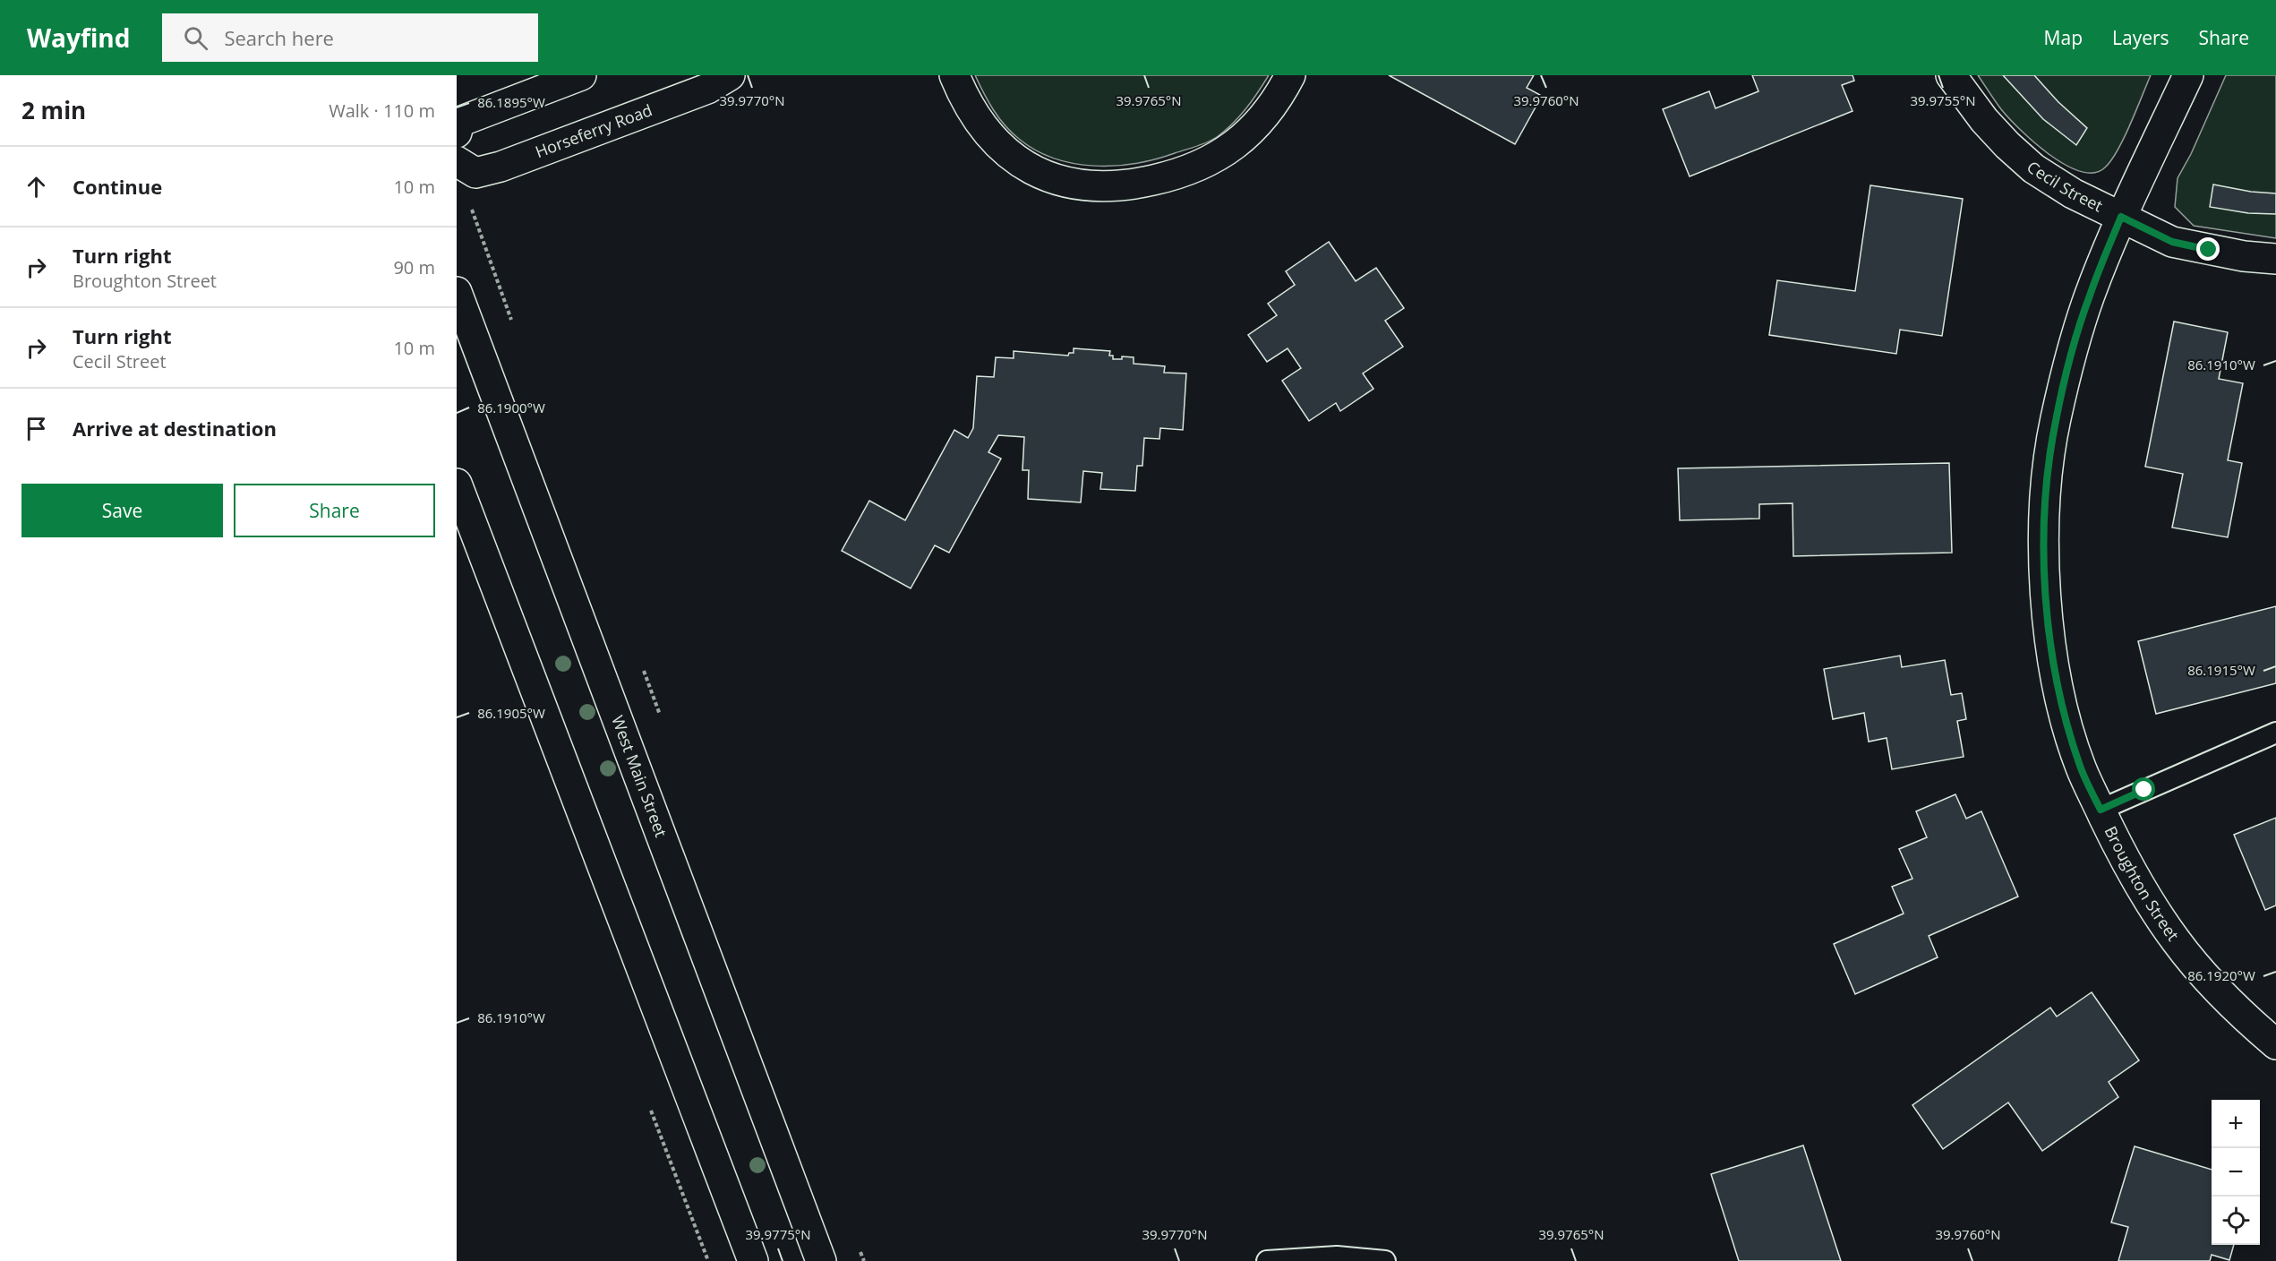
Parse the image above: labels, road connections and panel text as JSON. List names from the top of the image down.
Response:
{
  "streets": {
    "street": [
      "Horseferry Road",
      "Cecil Street",
      "West Main Street",
      "Broughton Street"
    ]
  },
  "crossings": [
    ["Cecil Street", "Broughton Street"]
  ],
  "page": {
    "header": "Wayfind",
    "search": "Search here",
    "nav": ["Map", "Layers", "Share"],
    "heading": ["2 min", "Walk · 110 m"],
    "list": [
      ["Continue", "10 m"],
      ["Turn right", "Broughton Street", "90 m"],
      ["Turn right", "Cecil Street", "10 m"],
      "Arrive at destination"
    ],
    "buttons": ["Save", "Share"],
    "map_buttons": ["+", "−"]
  },
  "coordinates": [
    "39.9770°N",
    "39.9765°N",
    "39.9760°N",
    "39.9755°N",
    "86.1895°W",
    "86.1910°W",
    "86.1900°W",
    "86.1915°W",
    "86.1905°W",
    "86.1920°W",
    "39.9775°N"
  ]
}
